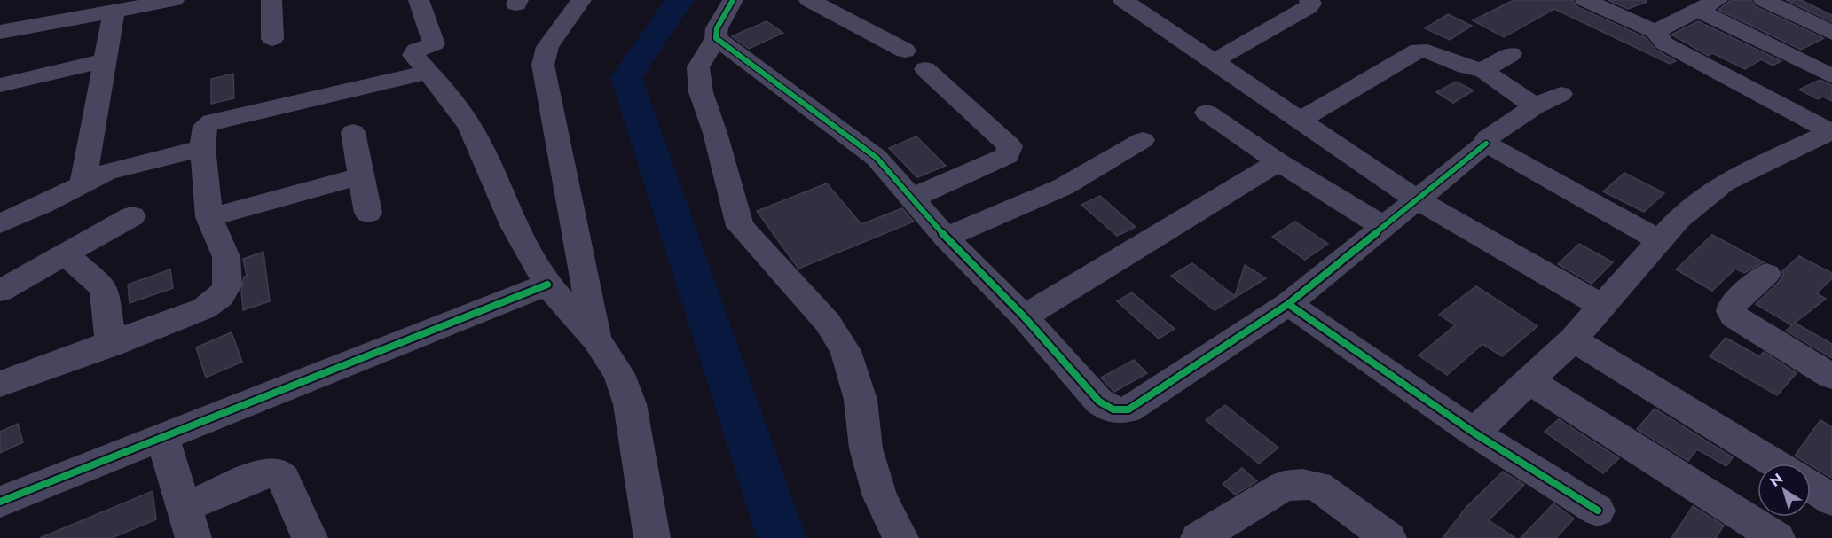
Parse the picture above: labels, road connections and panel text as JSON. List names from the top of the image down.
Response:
{
  "north": "top left"
}
